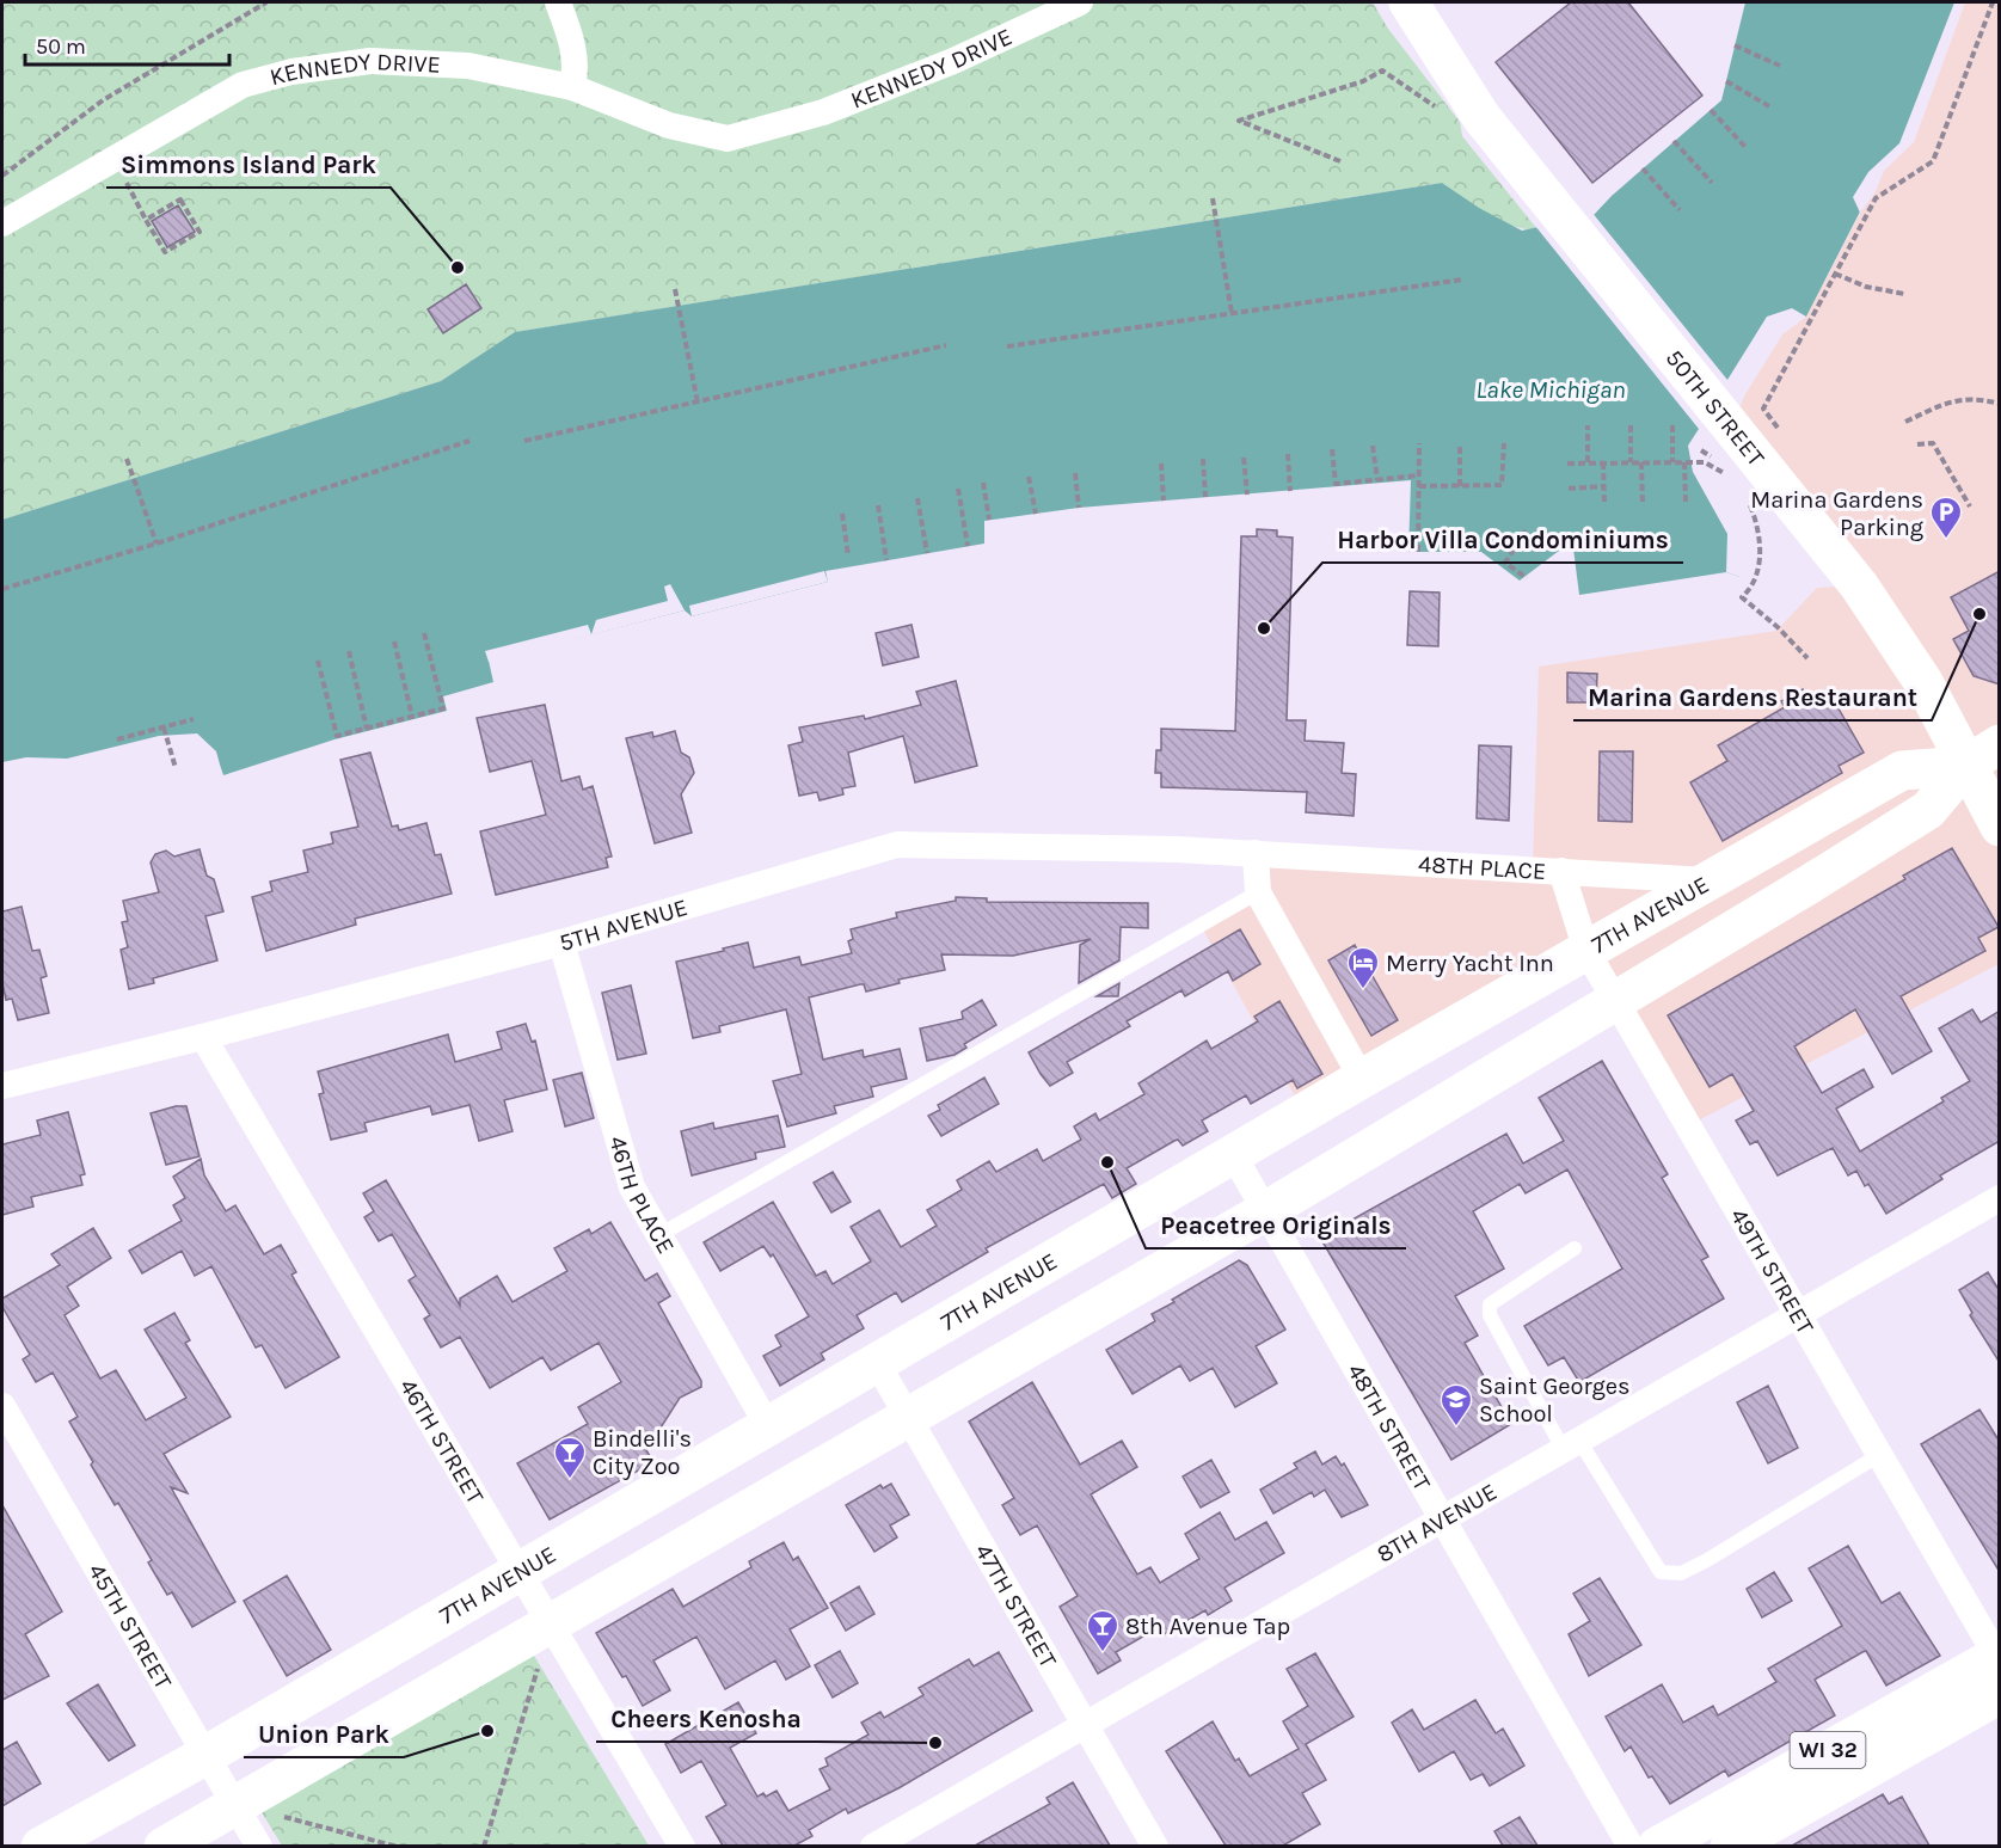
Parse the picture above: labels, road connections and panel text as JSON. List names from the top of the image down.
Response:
{
  "streets": {
    "street": [
      "KENNEDY DRIVE",
      "50TH STREET",
      "48TH PLACE",
      "7TH AVENUE",
      "5TH AVENUE",
      "46TH PLACE",
      "49TH STREET",
      "48TH STREET",
      "46TH STREET",
      "8TH AVENUE",
      "47TH STREET",
      "45TH STREET",
      "WI 32"
    ]
  },
  "crossings": [
    ["50TH STREET", "7TH AVENUE"],
    ["48TH PLACE", "7TH AVENUE"],
    ["48TH PLACE", "5TH AVENUE"],
    ["48TH PLACE", "49TH STREET"],
    ["7TH AVENUE", "46TH PLACE"],
    ["7TH AVENUE", "49TH STREET"],
    ["7TH AVENUE", "48TH STREET"],
    ["7TH AVENUE", "46TH STREET"],
    ["7TH AVENUE", "47TH STREET"],
    ["7TH AVENUE", "45TH STREET"],
    ["5TH AVENUE", "46TH PLACE"],
    ["5TH AVENUE", "46TH STREET"],
    ["49TH STREET", "8TH AVENUE"],
    ["49TH STREET", "WI 32"],
    ["48TH STREET", "8TH AVENUE"],
    ["8TH AVENUE", "47TH STREET"]
  ],
  "water": ["Lake Michigan"],
  "places": {
    "other": [
      "Simmons Island Park",
      "Marina Gardens Restaurant",
      "Harbor Villa Condominiums",
      "Peacetree Originals",
      "Union Park",
      "Cheers Kenosha"
    ],
    "parking": ["Marina Gardens Parking"],
    "hotel": ["Merry Yacht Inn"],
    "school or university": ["Saint Georges School"],
    "bar": ["Bindelli's City Zoo", "8th Avenue Tap"]
  },
  "scale_bar": "50 m"
}
